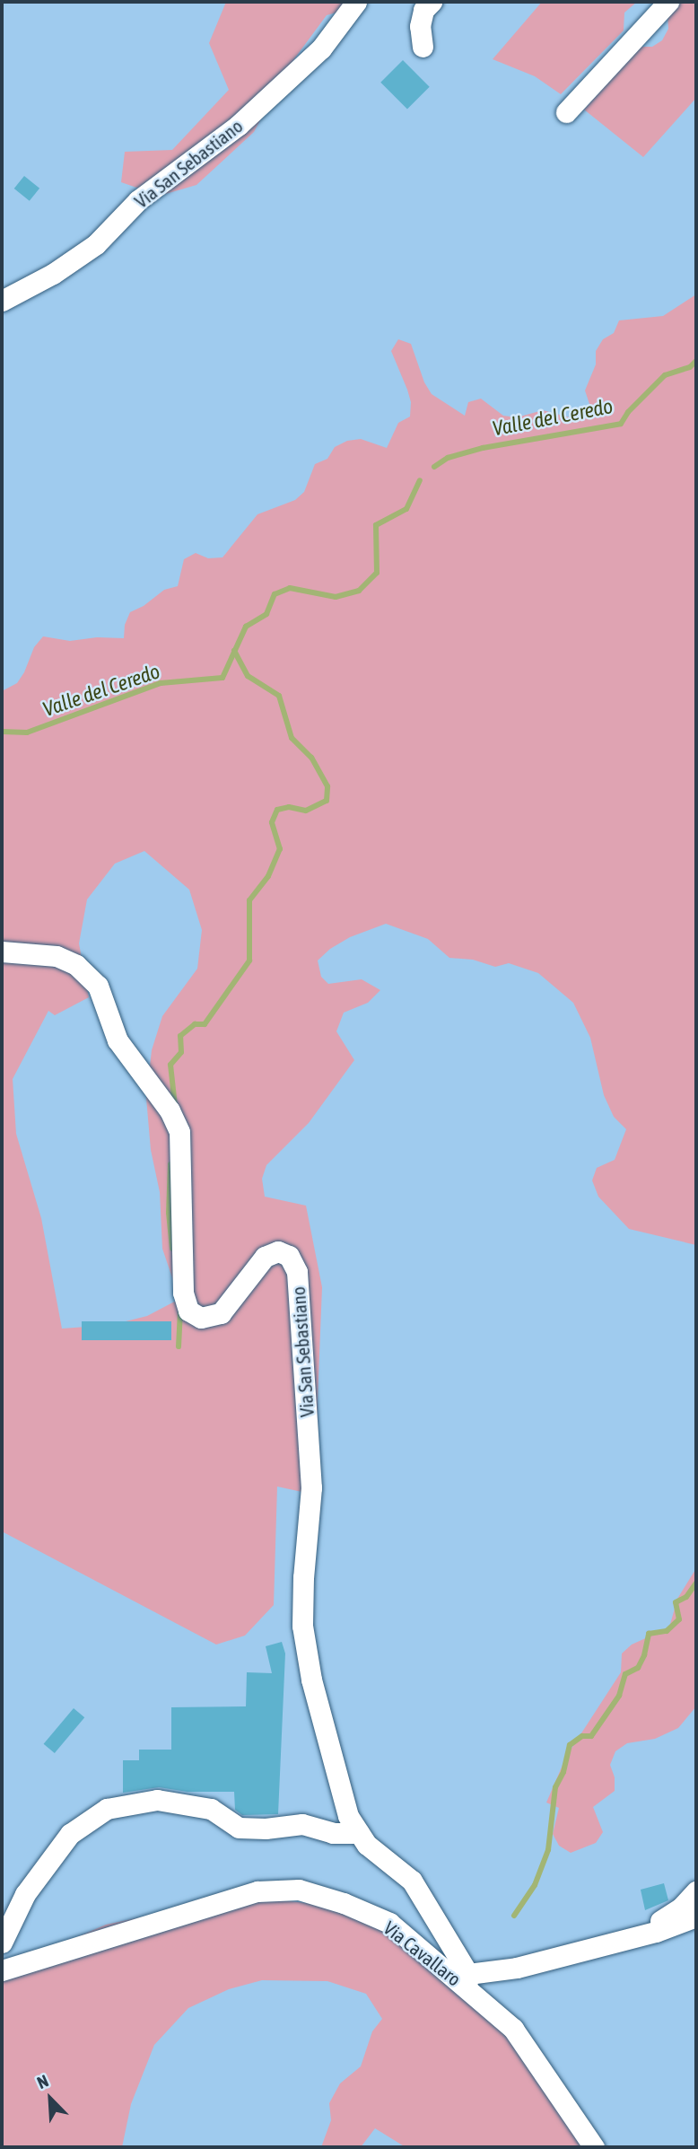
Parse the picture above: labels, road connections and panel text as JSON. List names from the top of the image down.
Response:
{
  "streets": {
    "street": ["Via San Sebastiano", "Via Cavallaro"]
  },
  "crossings": [
    ["Via San Sebastiano", "Via Cavallaro"]
  ],
  "water": ["Valle del Ceredo"],
  "north": "top left"
}
